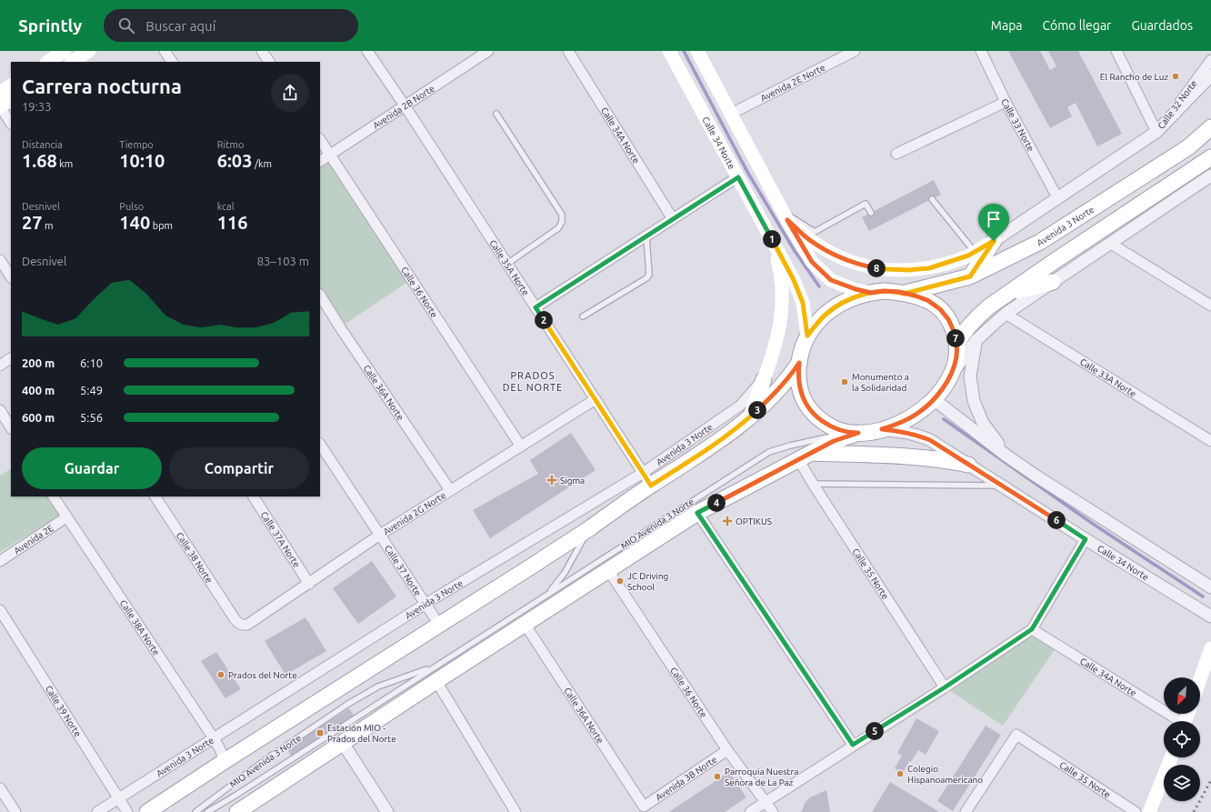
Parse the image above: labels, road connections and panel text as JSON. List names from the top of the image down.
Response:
{
  "streets": {
    "main road": ["Calle 34 Norte", "Avenida 3 Norte"],
    "street": [
      "Avenida 2E Norte",
      "Calle 32 Norte",
      "Avenida 2B Norte",
      "Calle 33 Norte",
      "Calle 34A Norte",
      "Calle 35A Norte",
      "Calle 36 Norte",
      "Calle 33A Norte",
      "Calle 36A Norte",
      "Avenida 2G Norte",
      "Avenida 2E",
      "Calle 37A Norte",
      "Calle 38 Norte",
      "Calle 37 Norte",
      "Calle 35 Norte",
      "Calle 38A Norte",
      "Calle 39 Norte",
      "Avenida 3B Norte"
    ],
    "lane": ["MIO Avenida 3 Norte"]
  },
  "crossings": [
    ["Avenida 2B Norte", "Calle 35A Norte"],
    ["Avenida 2B Norte", "Calle 36 Norte"],
    ["Avenida 3 Norte", "Calle 35A Norte"],
    ["Avenida 3 Norte", "MIO Avenida 3 Norte"],
    ["Avenida 3 Norte", "Calle 37 Norte"],
    ["Avenida 3 Norte", "Calle 38A Norte"],
    ["Avenida 3 Norte", "Calle 39 Norte"],
    ["Calle 35A Norte", "Avenida 2G Norte"],
    ["Calle 36 Norte", "Avenida 2G Norte"],
    ["Calle 36 Norte", "Avenida 3B Norte"],
    ["Calle 36A Norte", "Avenida 2G Norte"],
    ["Calle 36A Norte", "Avenida 3B Norte"],
    ["Avenida 2G Norte", "Calle 37A Norte"],
    ["Avenida 2G Norte", "Calle 38 Norte"],
    ["Avenida 2G Norte", "Calle 37 Norte"],
    ["Avenida 2E", "Calle 38A Norte"]
  ],
  "districts": ["PRADOS DEL NORTE"],
  "places": {
    "other": [
      "El Rancho de Luz",
      "Monumento a la Solidaridad",
      "JC Driving School",
      "Prados del Norte",
      "Colegio Hispanoamericano",
      "Parroquia Nuestra Señora de La Paz"
    ],
    "health": ["Sigma", "OPTIKUS"],
    "transit": ["Estación MIO - Prados del Norte"]
  },
  "north": "bottom left",
  "page": {
    "header": "Sprintly",
    "search": "Buscar aquí",
    "nav": ["Mapa", "Cómo llegar", "Guardados"],
    "heading": ["Carrera nocturna", "19:33"],
    "stats": [
      ["Distancia", "1.68 km"],
      ["Tiempo", "10:10"],
      ["Ritmo", "6:03 /km"],
      ["Desnivel", "27 m"],
      ["Pulso", "140 bpm"],
      ["kcal", "116"]
    ],
    "pins": [
      "1",
      "8",
      "2",
      "7",
      "3",
      "4",
      "6",
      "5"
    ],
    "chart": ["Desnivel", "83–103 m"],
    "list": [
      {
        "name": "200 m",
        "note": "6:10"
      },
      {
        "name": "400 m",
        "note": "5:49"
      },
      {
        "name": "600 m",
        "note": "5:56"
      }
    ],
    "buttons": ["Guardar", "Compartir"]
  }
}
